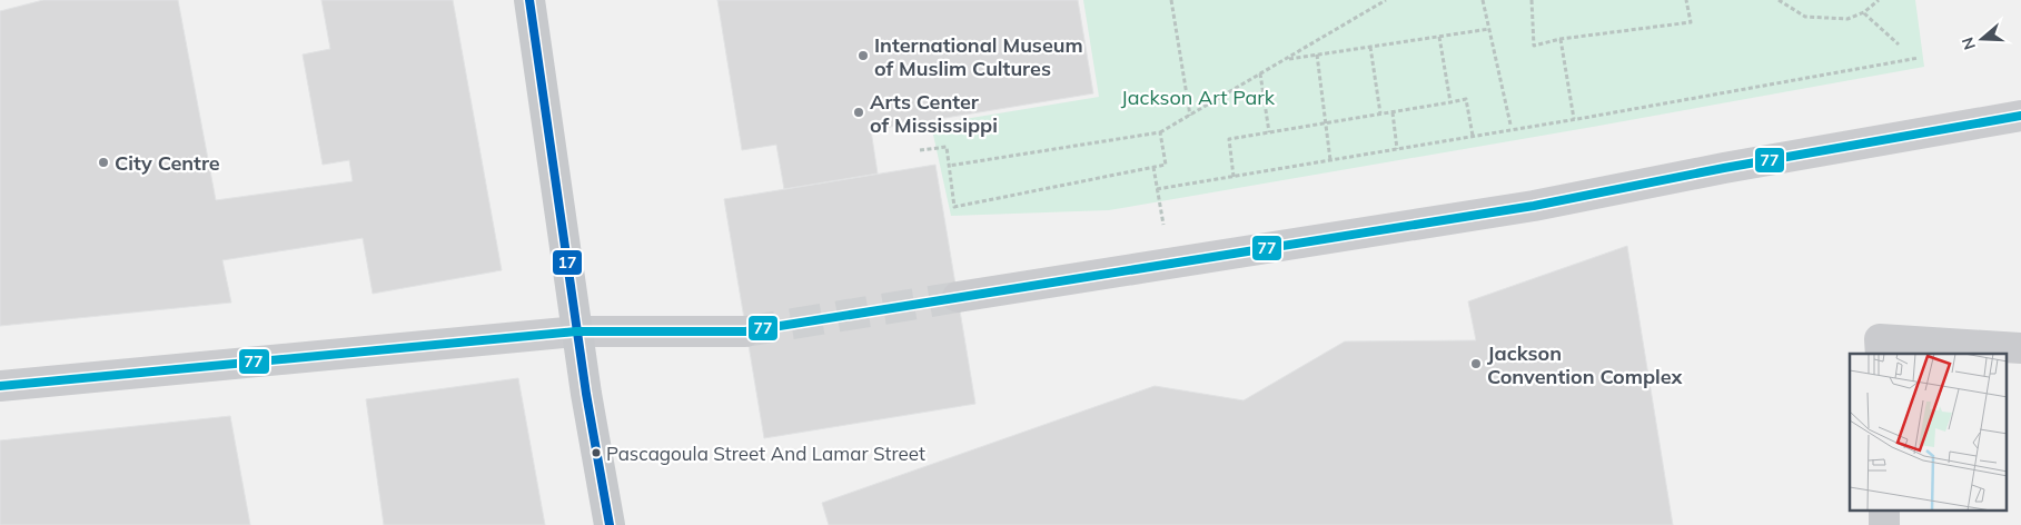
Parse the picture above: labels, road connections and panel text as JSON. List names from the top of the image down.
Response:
{
  "parks": ["Jackson Art Park"],
  "places": [
    "International Museum of Muslim Cultures",
    "Arts Center of Mississippi",
    "City Centre",
    "Jackson Convention Complex",
    "Pascagoula Street And Lamar Street"
  ],
  "lines": ["transit line 17", "transit line 77"],
  "north": "left"
}
